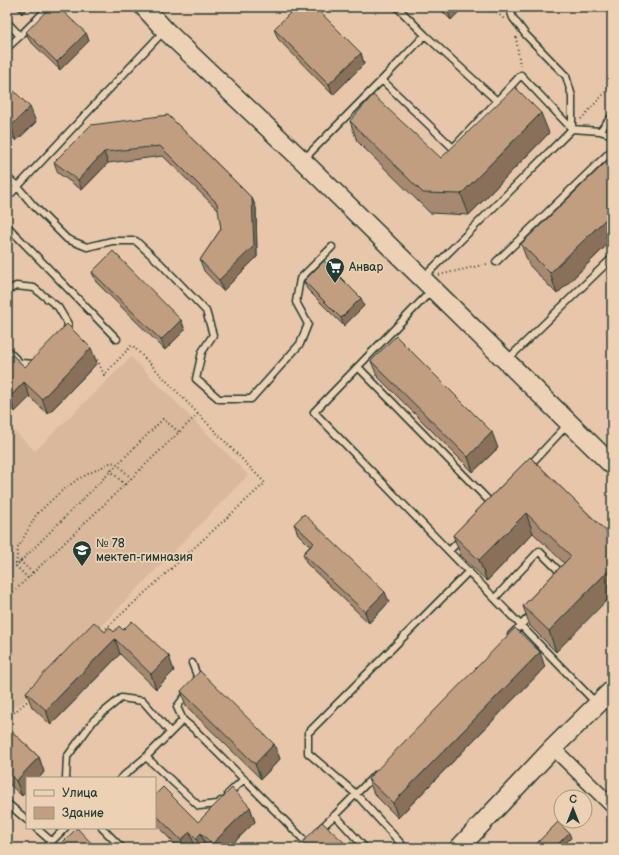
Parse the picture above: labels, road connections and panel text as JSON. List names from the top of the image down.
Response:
{
  "places": {
    "supermarket": ["Анвар"],
    "school or university": ["№ 78 мектеп-гимназия"]
  },
  "legend": ["Улица", "Здание"],
  "north": "top"
}
